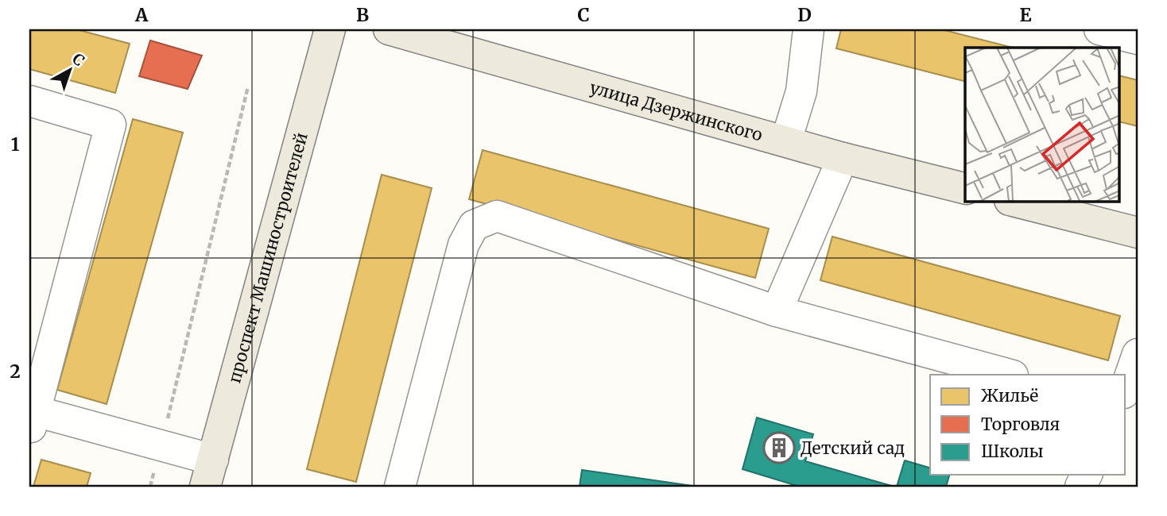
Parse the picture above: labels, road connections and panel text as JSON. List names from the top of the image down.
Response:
{
  "streets": {
    "main road": ["улица Дзержинского", "проспект Машиностроителей"]
  },
  "places": {
    "building": ["Детский сад"]
  },
  "legend": ["Жильё", "Торговля", "Школы"],
  "north": "top right",
  "grid": {
    "columns": [
      "A",
      "B",
      "C",
      "D",
      "E"
    ],
    "rows": ["1", "2"]
  }
}
